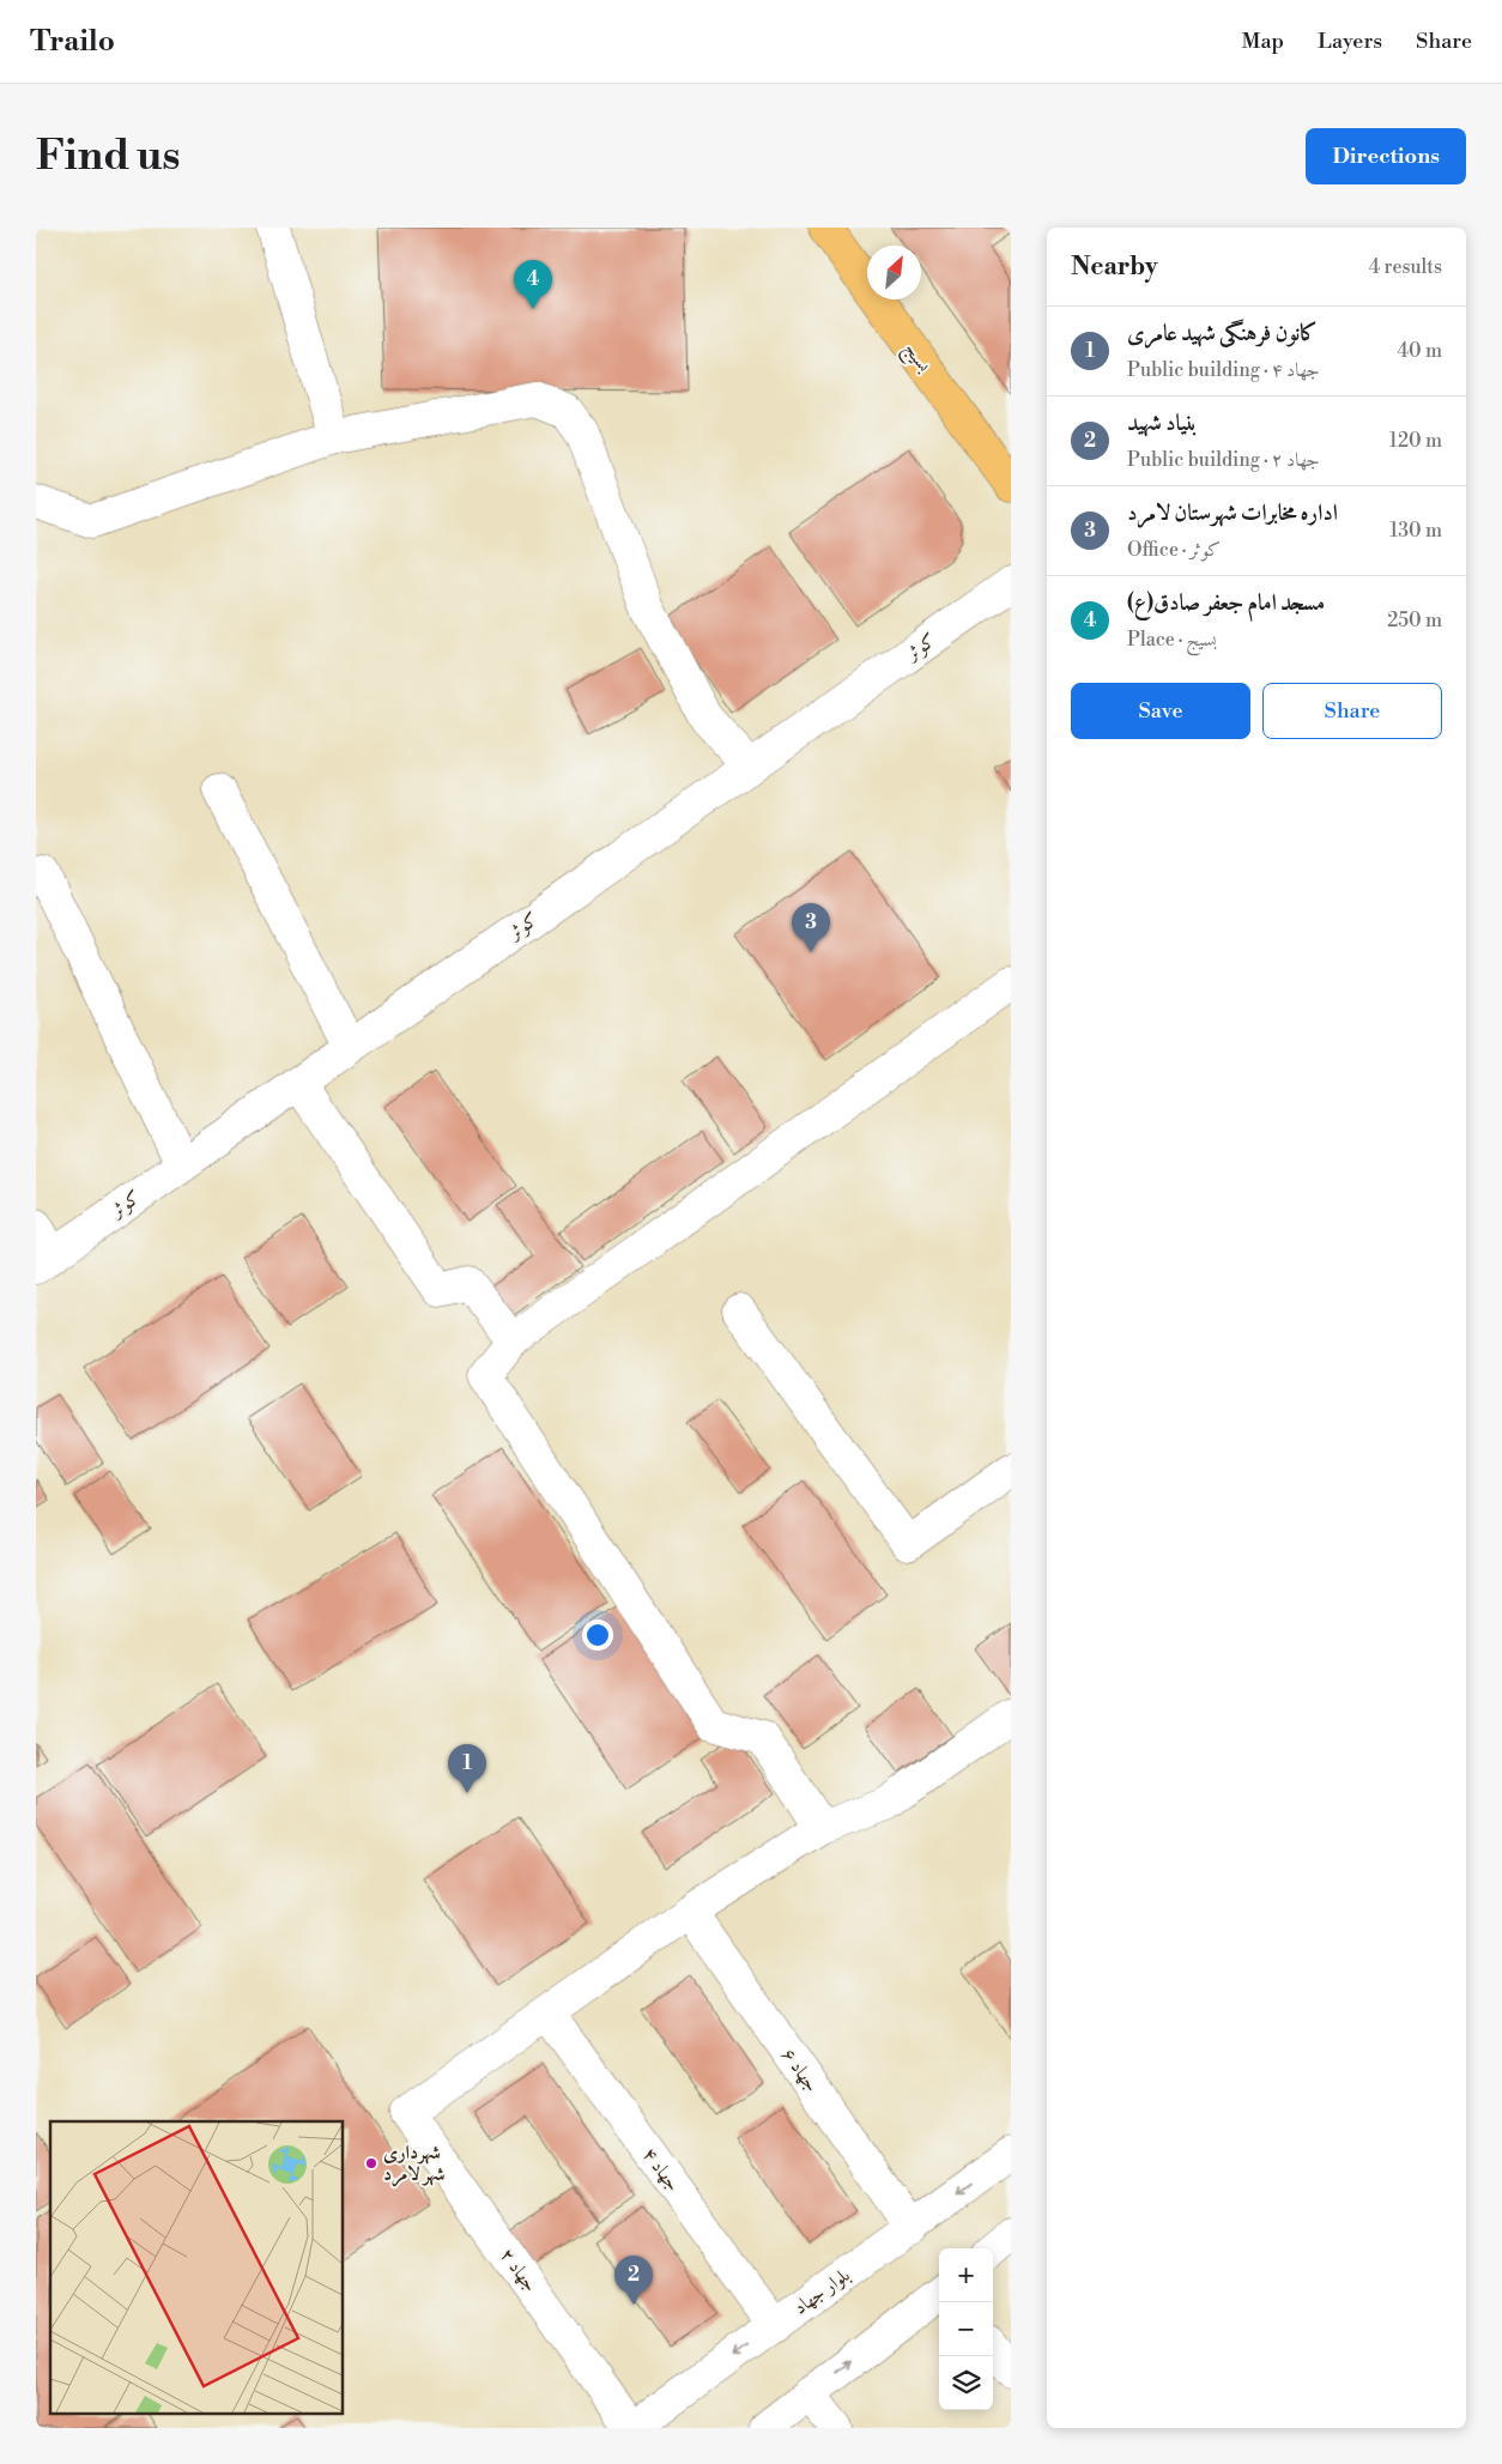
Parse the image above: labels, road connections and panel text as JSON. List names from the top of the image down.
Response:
{
  "streets": {
    "main road": ["بسیج"],
    "street": [
      "کوثر",
      "جهاد ۶",
      "جهاد ۴",
      "جهاد ۲",
      "بلوار جهاد"
    ]
  },
  "crossings": [
    ["جهاد ۶", "بلوار جهاد"],
    ["جهاد ۴", "جهاد ۲"],
    ["جهاد ۴", "بلوار جهاد"],
    ["جهاد ۲", "بلوار جهاد"]
  ],
  "places": ["شهرداری شهر لامرد"],
  "north": "top right",
  "page": {
    "header": "Trailo",
    "nav": ["Map", "Layers", "Share"],
    "buttons": [
      "Directions",
      ["Save", "Share"]
    ],
    "title": "Find us",
    "heading": ["Nearby", "4 results"],
    "pins": [
      "4",
      "3",
      "1",
      "2"
    ],
    "list": [
      {
        "mark": "1",
        "name": "کانون فرهنگی شهید عامری",
        "note": "Public building · جهاد ۴",
        "value": "40 m"
      },
      {
        "mark": "2",
        "name": "بنیاد شهید",
        "note": "Public building · جهاد ۲",
        "value": "120 m"
      },
      {
        "mark": "3",
        "name": "اداره مخابرات شهرستان لامرد",
        "note": "Office · کوثر",
        "value": "130 m"
      },
      {
        "mark": "4",
        "name": "مسجد امام جعفر صادق(ع)",
        "note": "Place · بسیج",
        "value": "250 m"
      }
    ],
    "map_buttons": ["+", "−"]
  }
}
